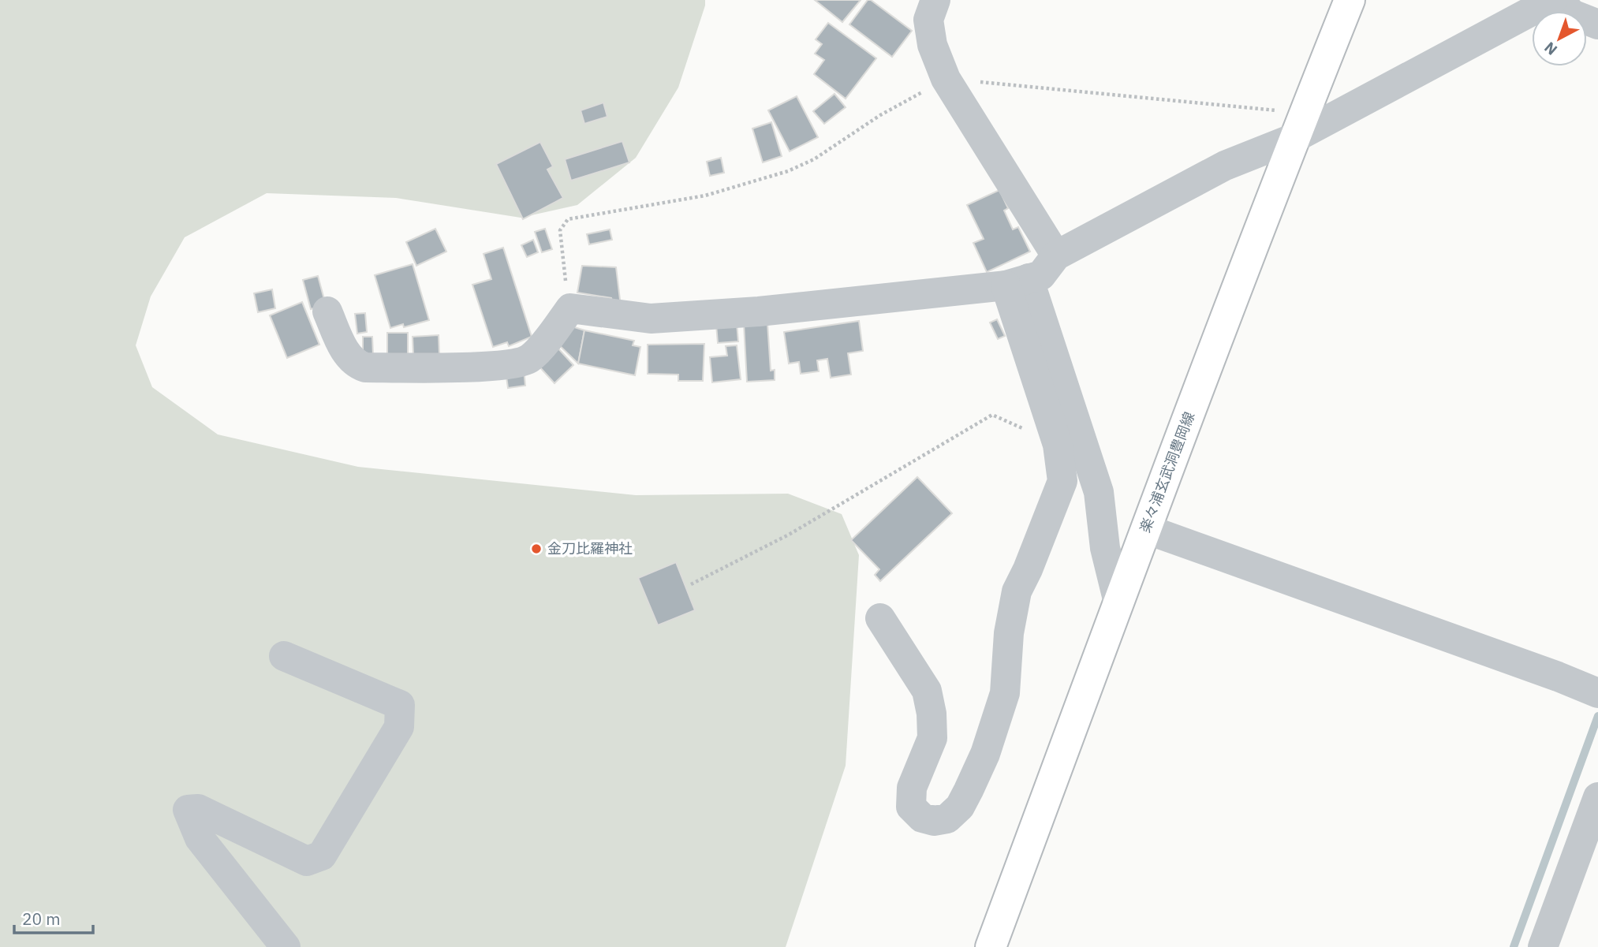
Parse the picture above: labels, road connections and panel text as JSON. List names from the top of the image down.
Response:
{
  "streets": {
    "main road": ["楽々浦玄武洞豊岡線"]
  },
  "places": ["金刀比羅神社"],
  "scale_bar": "20 m",
  "north": "bottom left"
}
